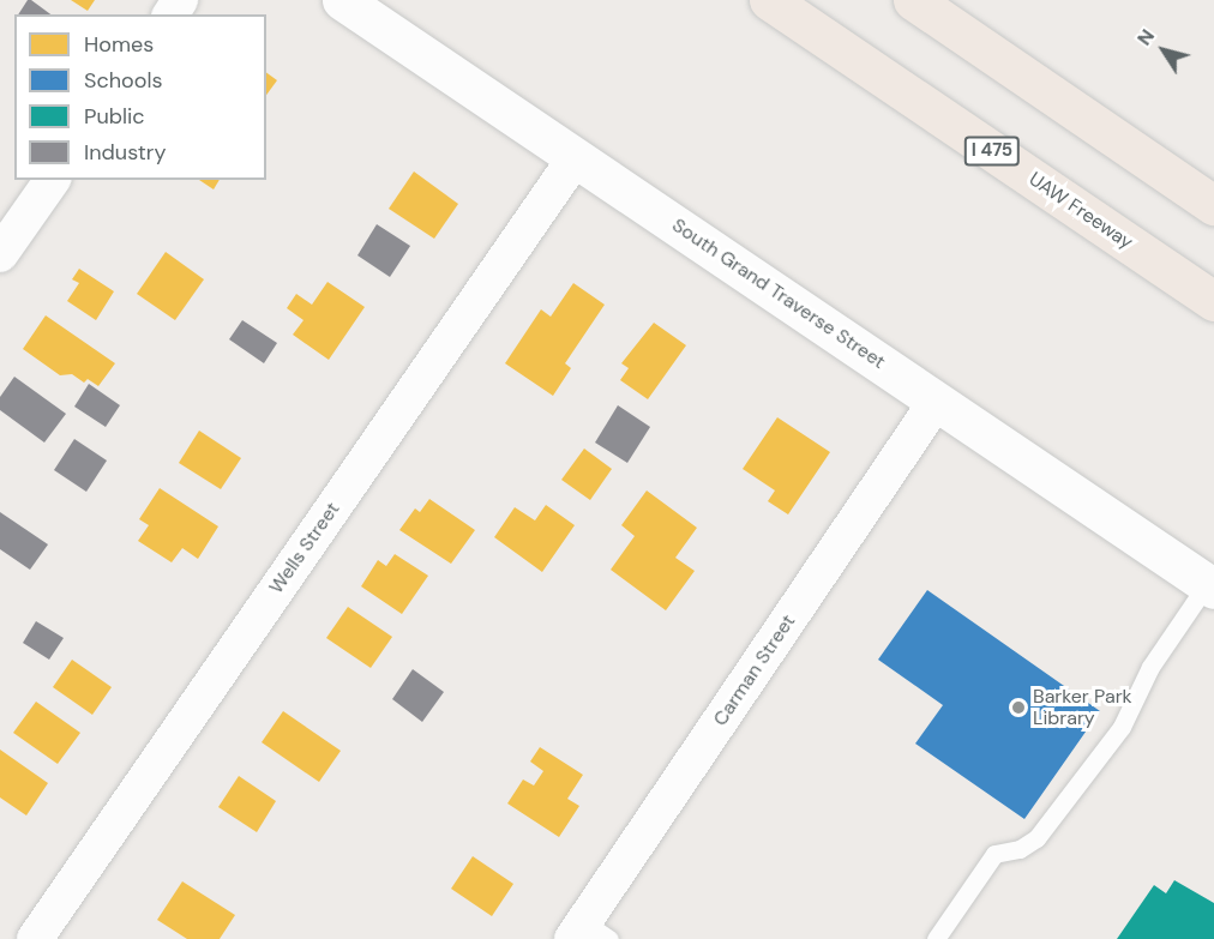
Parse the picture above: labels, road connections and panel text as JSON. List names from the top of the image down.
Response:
{
  "streets": {
    "highway": ["I 475", "UAW Freeway"],
    "main road": ["South Grand Traverse Street"],
    "street": ["Wells Street", "Carman Street"]
  },
  "crossings": [
    ["South Grand Traverse Street", "Wells Street"],
    ["South Grand Traverse Street", "Carman Street"]
  ],
  "places": ["Barker Park Library"],
  "legend": [
    "Homes",
    "Schools",
    "Public",
    "Industry"
  ],
  "north": "top left"
}
